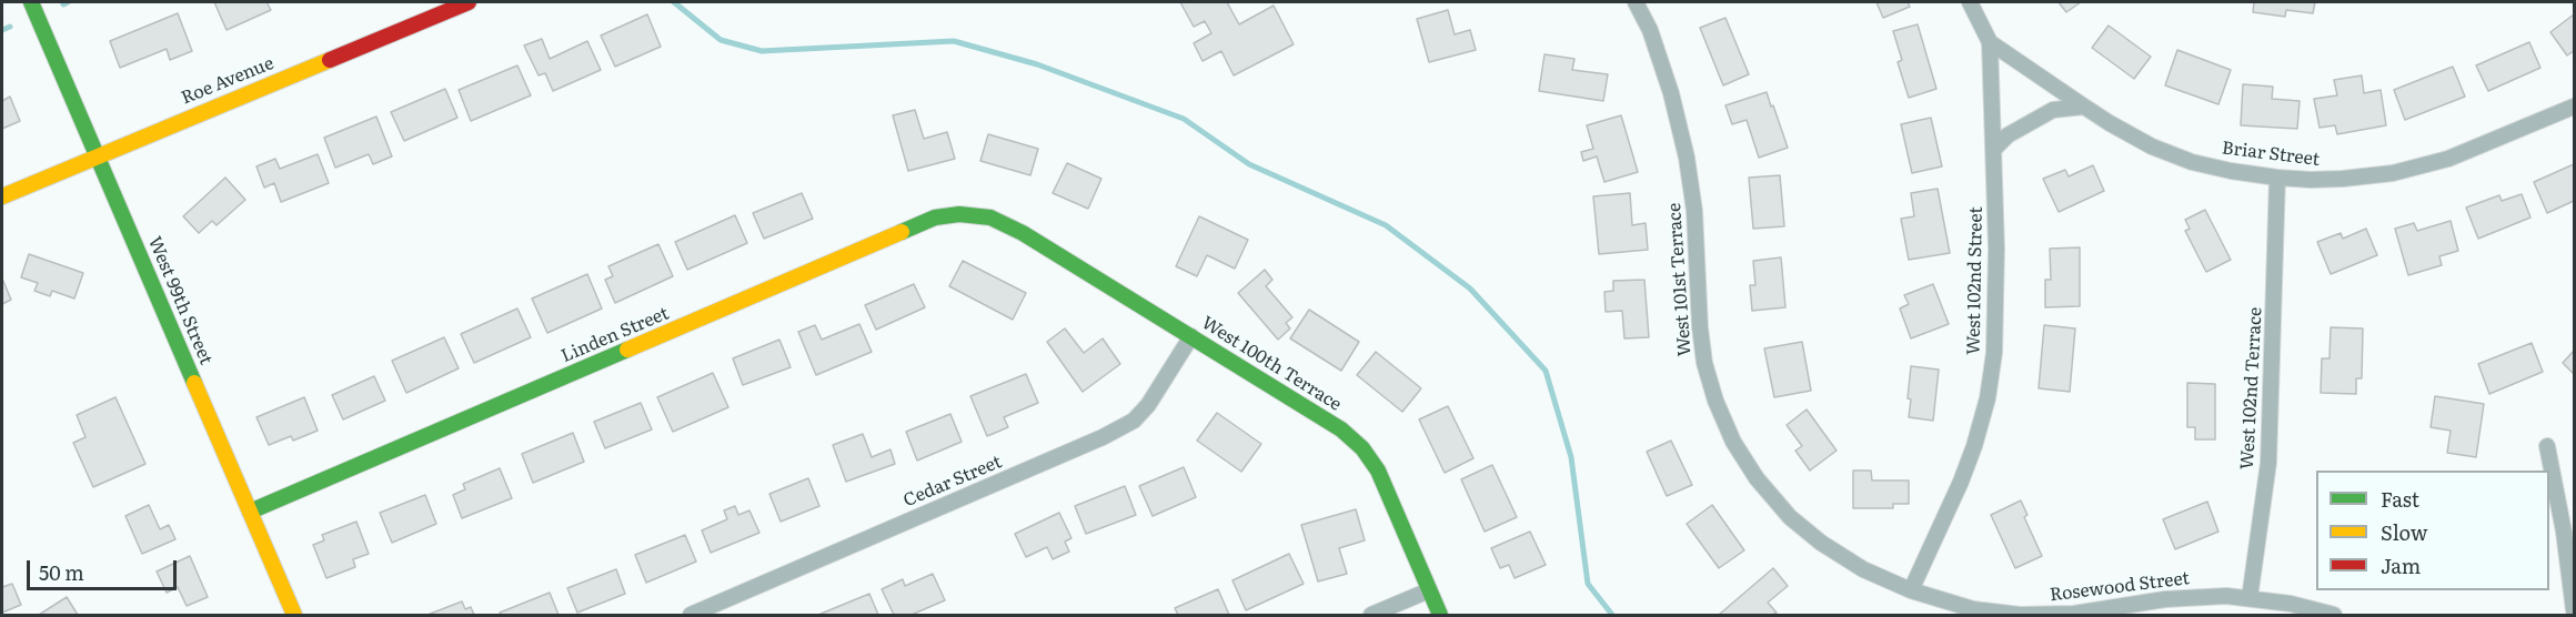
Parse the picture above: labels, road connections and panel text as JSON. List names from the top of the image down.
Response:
{
  "streets": {
    "street": [
      "Roe Avenue",
      "Briar Street",
      "West 101st Terrace",
      "West 102nd Street",
      "West 99th Street",
      "Linden Street",
      "West 100th Terrace",
      "West 102nd Terrace",
      "Cedar Street",
      "Rosewood Street"
    ]
  },
  "crossings": [
    ["Roe Avenue", "West 99th Street"],
    ["Briar Street", "West 102nd Street"],
    ["Briar Street", "West 102nd Terrace"],
    ["West 101st Terrace", "West 102nd Street"],
    ["West 101st Terrace", "Rosewood Street"],
    ["West 102nd Street", "Rosewood Street"],
    ["West 99th Street", "Linden Street"],
    ["Linden Street", "West 100th Terrace"],
    ["West 100th Terrace", "Cedar Street"],
    ["West 102nd Terrace", "Rosewood Street"]
  ],
  "legend": ["Fast", "Slow", "Jam"],
  "scale_bar": "50 m"
}
